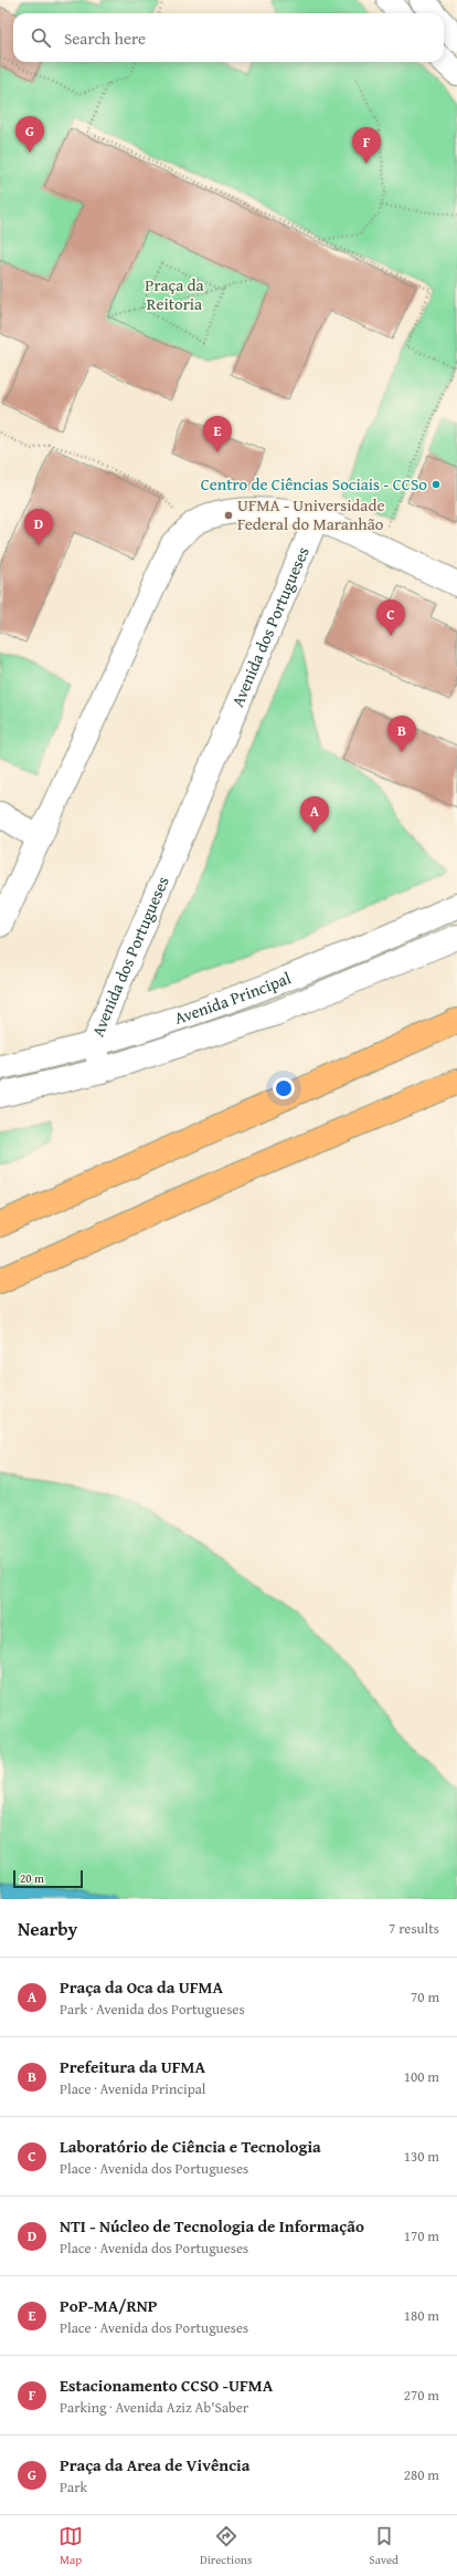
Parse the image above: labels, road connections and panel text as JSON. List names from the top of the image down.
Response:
{
  "streets": {
    "street": ["Avenida dos Portugueses", "Avenida Principal"]
  },
  "crossings": [
    ["Avenida dos Portugueses", "Avenida Principal"]
  ],
  "parks": ["Praça da Reitoria"],
  "places": ["Centro de Ciências Sociais - CCSo", "UFMA - Universidade Federal do Maranhão"],
  "scale_bar": "20 m",
  "page": {
    "search": "Search here",
    "pins": [
      "G",
      "F",
      "E",
      "D",
      "C",
      "B",
      "A"
    ],
    "scale": "20 m",
    "heading": ["Nearby", "7 results"],
    "list": [
      {
        "mark": "A",
        "name": "Praça da Oca da UFMA",
        "note": "Park · Avenida dos Portugueses",
        "value": "70 m"
      },
      {
        "mark": "B",
        "name": "Prefeitura da UFMA",
        "note": "Place · Avenida Principal",
        "value": "100 m"
      },
      {
        "mark": "C",
        "name": "Laboratório de Ciência e Tecnologia",
        "note": "Place · Avenida dos Portugueses",
        "value": "130 m"
      },
      {
        "mark": "D",
        "name": "NTI - Núcleo de Tecnologia de Informação",
        "note": "Place · Avenida dos Portugueses",
        "value": "170 m"
      },
      {
        "mark": "E",
        "name": "PoP-MA/RNP",
        "note": "Place · Avenida dos Portugueses",
        "value": "180 m"
      },
      {
        "mark": "F",
        "name": "Estacionamento CCSO -UFMA",
        "note": "Parking · Avenida Aziz Ab'Saber",
        "value": "270 m"
      },
      {
        "mark": "G",
        "name": "Praça da Area de Vivência",
        "note": "Park",
        "value": "280 m"
      }
    ],
    "nav": ["Map", "Directions", "Saved"]
  }
}
